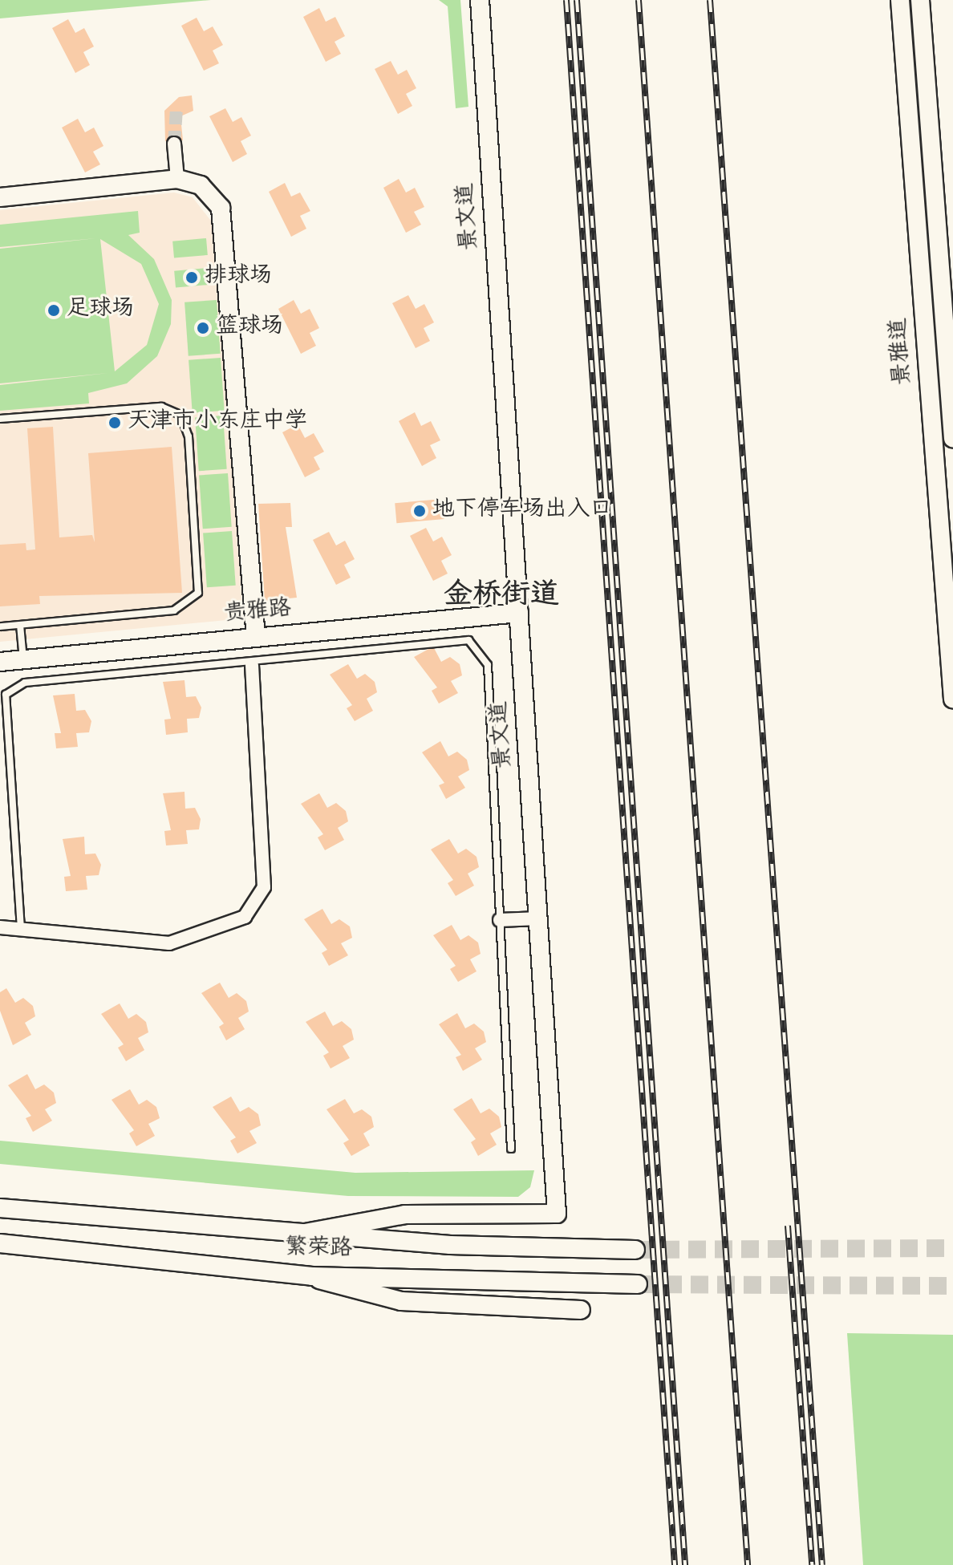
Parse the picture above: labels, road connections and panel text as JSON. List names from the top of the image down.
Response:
{
  "streets": {
    "street": [
      "景文道",
      "景雅道",
      "贵雅路",
      "繁荣路"
    ]
  },
  "crossings": [
    ["景文道", "贵雅路"],
    ["景文道", "繁荣路"]
  ],
  "districts": ["金桥街道"],
  "places": [
    "排球场",
    "足球场",
    "篮球场",
    "天津市小东庄中学",
    "地下停车场出入口"
  ]
}
